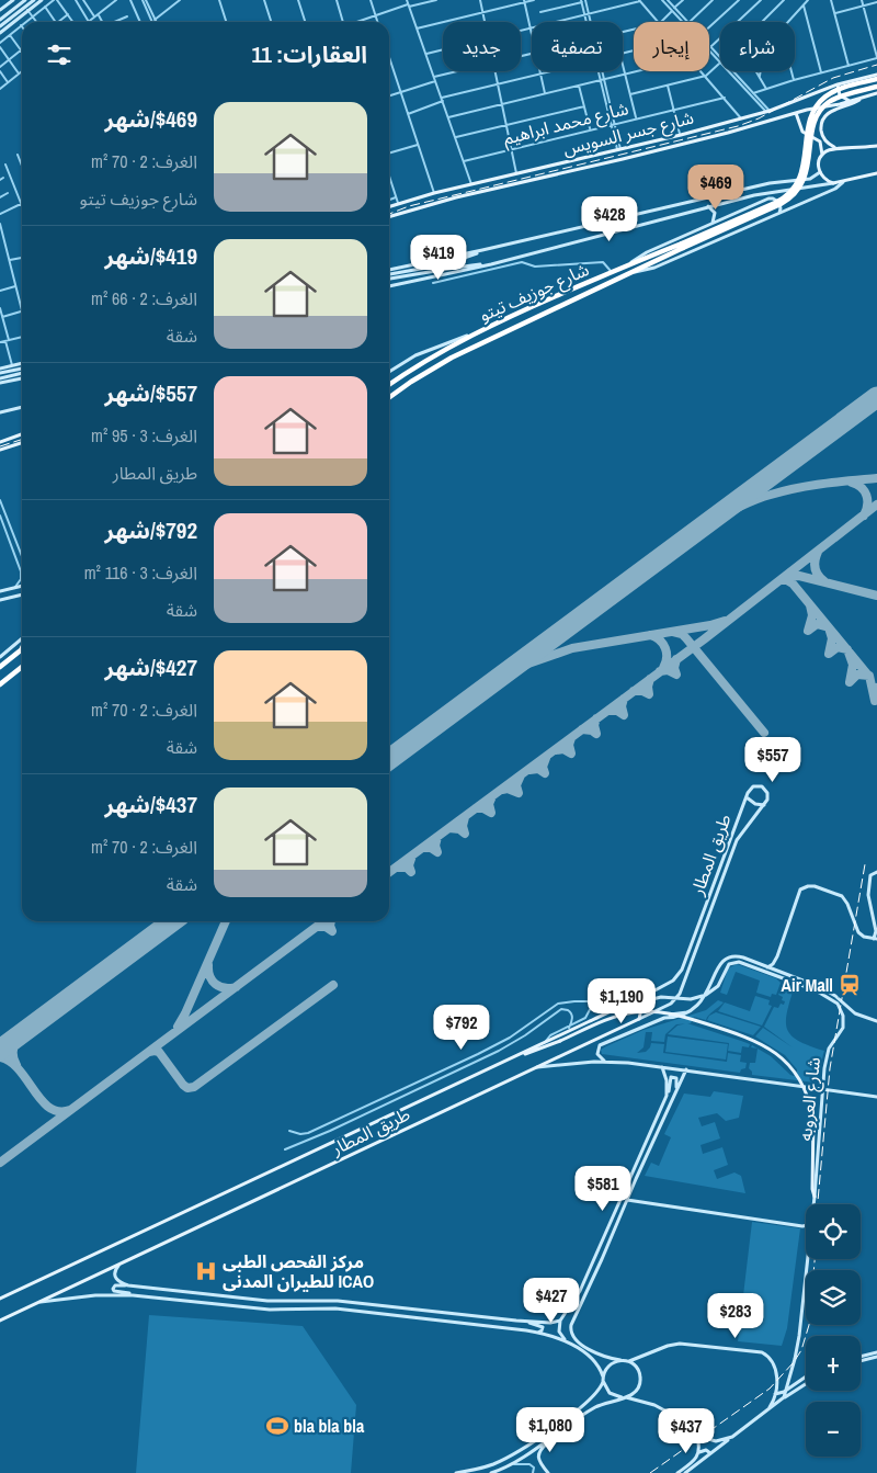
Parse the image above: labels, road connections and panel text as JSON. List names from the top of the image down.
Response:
{
  "streets": {
    "highway": ["شارع جوزيف تيتو"],
    "main road": ["شارع جسر السويس", "طريق المطار", "شارع العروبه"],
    "street": ["شارع محمد ابراهيم"]
  },
  "places": {
    "station": ["Air Mall"],
    "hospital": ["مركز الفحص الطبى للطيران المدنى ICAO"],
    "sports": ["bla bla bla"]
  },
  "page": {
    "chip": [
      "شراء",
      "إيجار",
      "تصفية",
      "جديد"
    ],
    "heading": "العقارات: 11",
    "list": [
      {
        "name": "$469/شهر",
        "note": "الغرف: 2 · 70 m² · شارع جوزيف تيتو"
      },
      {
        "name": "$419/شهر",
        "note": "الغرف: 2 · 66 m² · شقة"
      },
      {
        "name": "$557/شهر",
        "note": "الغرف: 3 · 95 m² · طريق المطار"
      },
      {
        "name": "$792/شهر",
        "note": "الغرف: 3 · 116 m² · شقة"
      },
      {
        "name": "$427/شهر",
        "note": "الغرف: 2 · 70 m² · شقة"
      },
      {
        "name": "$437/شهر",
        "note": "الغرف: 2 · 70 m² · شقة"
      }
    ],
    "price": [
      "$469",
      "$428",
      "$419",
      "$557",
      "$1,190",
      "$792",
      "$581",
      "$427",
      "$283",
      "$1,080",
      "$437"
    ],
    "map_buttons": ["+", "−"]
  }
}
